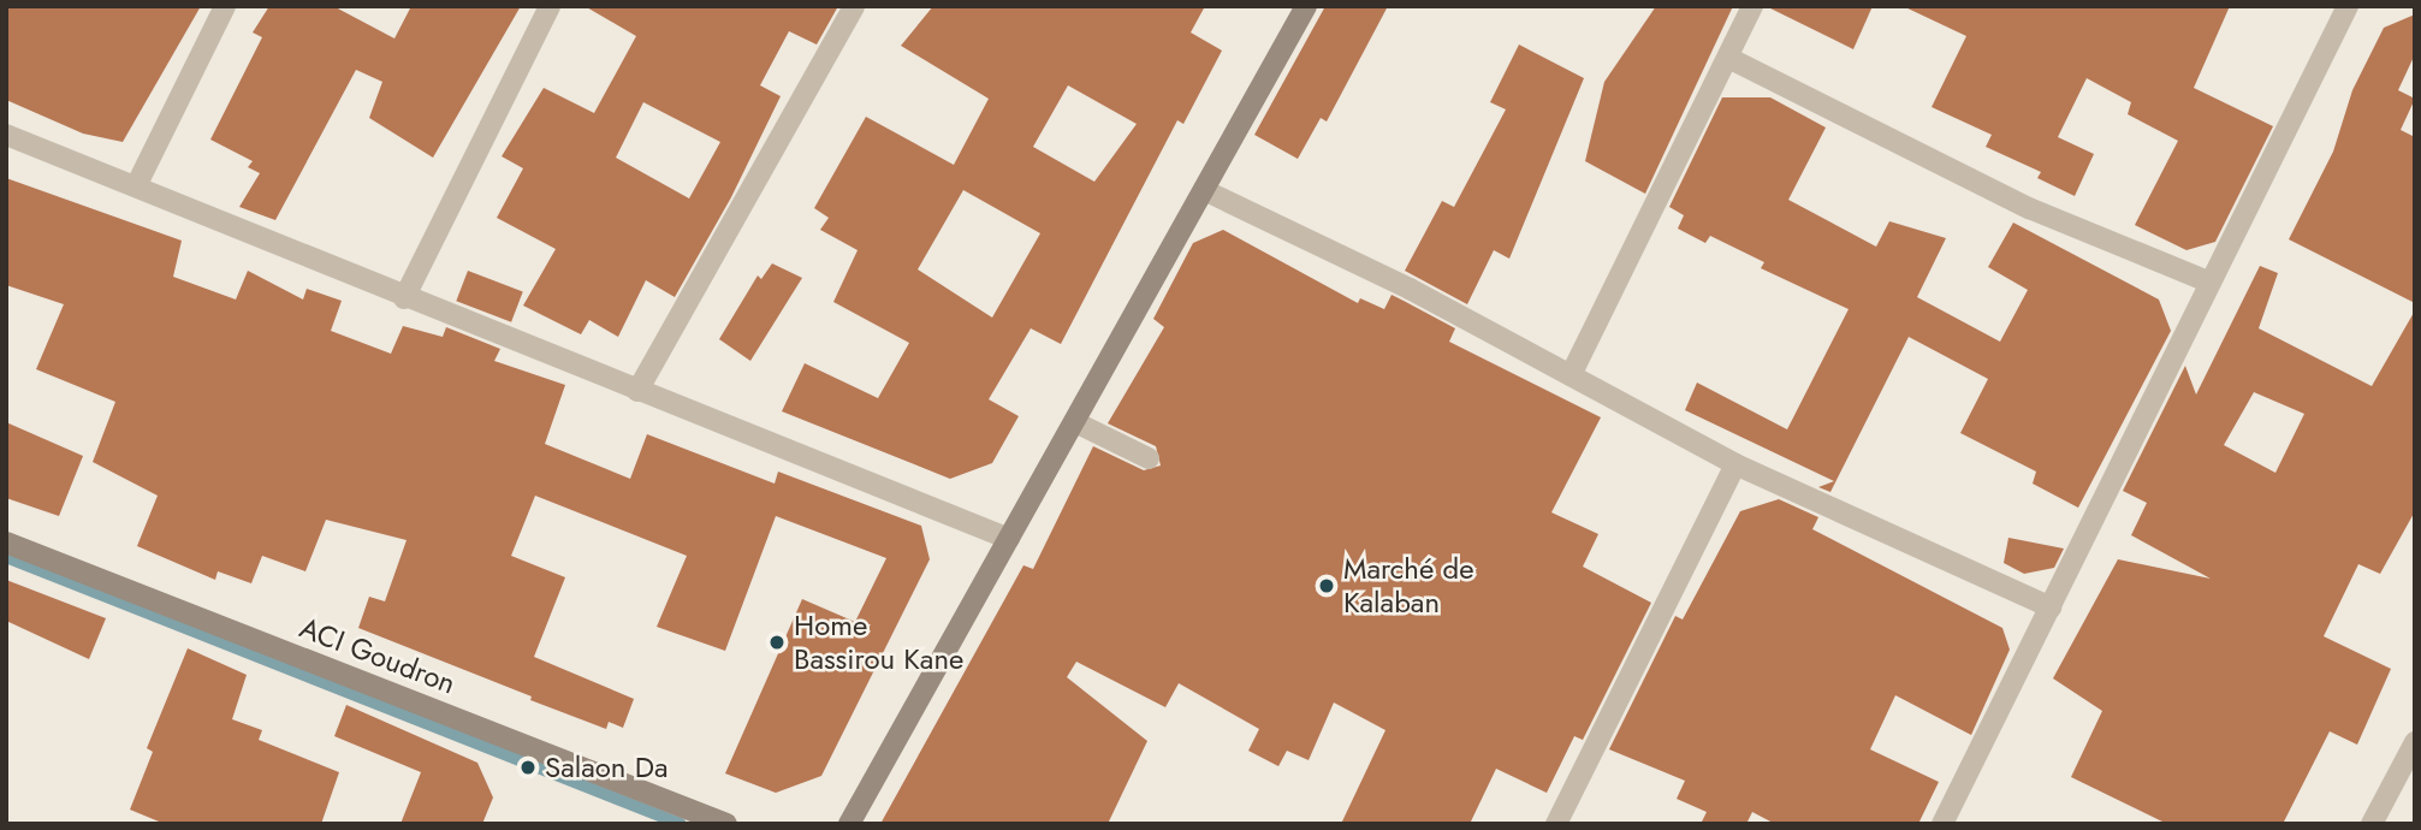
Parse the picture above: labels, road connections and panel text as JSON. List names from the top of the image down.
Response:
{
  "streets": {
    "street": ["ACI Goudron"]
  },
  "places": ["Marché de Kalaban", "Home Bassirou Kane", "Salaon Da"]
}
